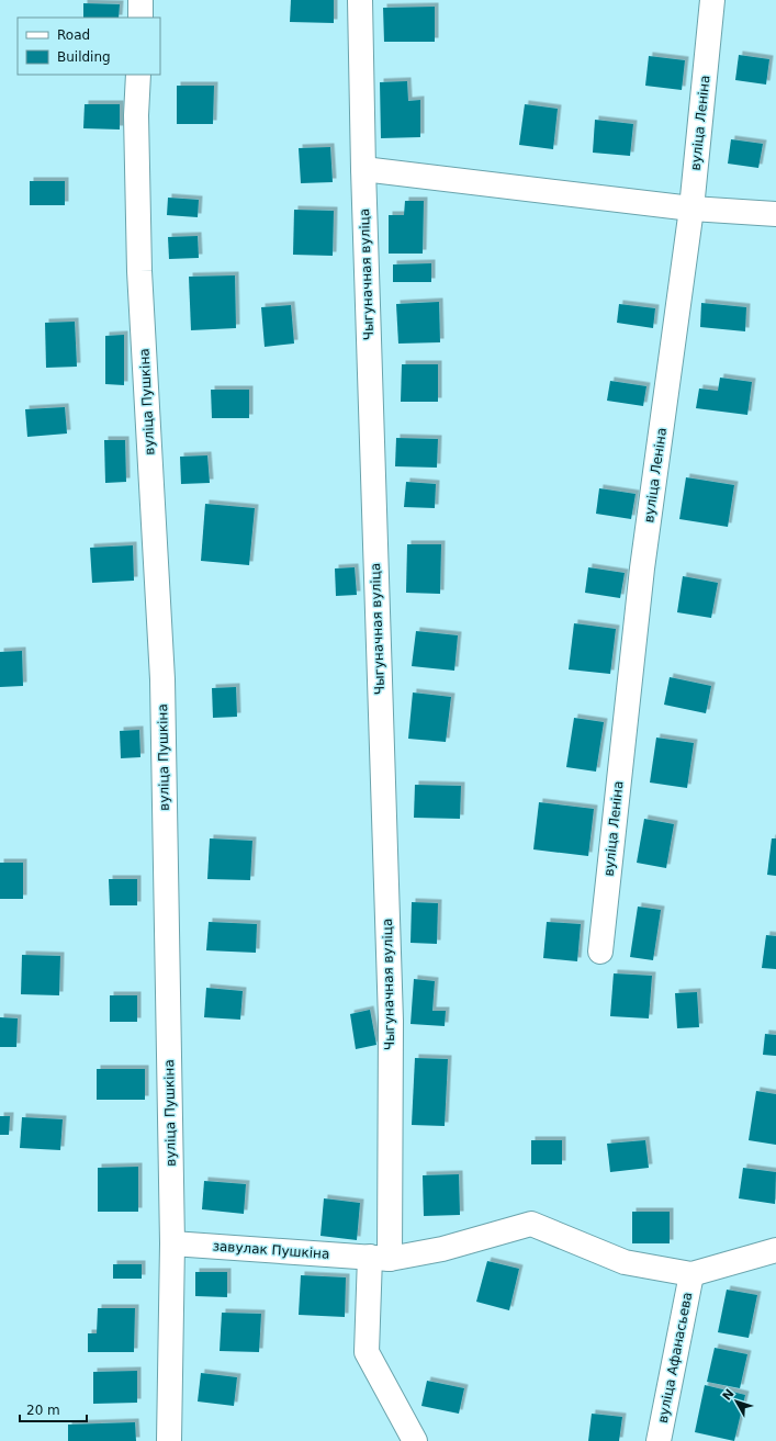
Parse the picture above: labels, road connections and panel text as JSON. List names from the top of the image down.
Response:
{
  "streets": {
    "street": [
      "вуліца Леніна",
      "Чыгуначная вуліца",
      "вуліца Пушкіна",
      "завулак Пушкіна",
      "вуліца Афанасьева"
    ]
  },
  "crossings": [
    ["Чыгуначная вуліца", "завулак Пушкіна"],
    ["вуліца Пушкіна", "завулак Пушкіна"],
    ["завулак Пушкіна", "вуліца Афанасьева"]
  ],
  "legend": ["Road", "Building"],
  "scale_bar": "20 m",
  "north": "top left"
}
